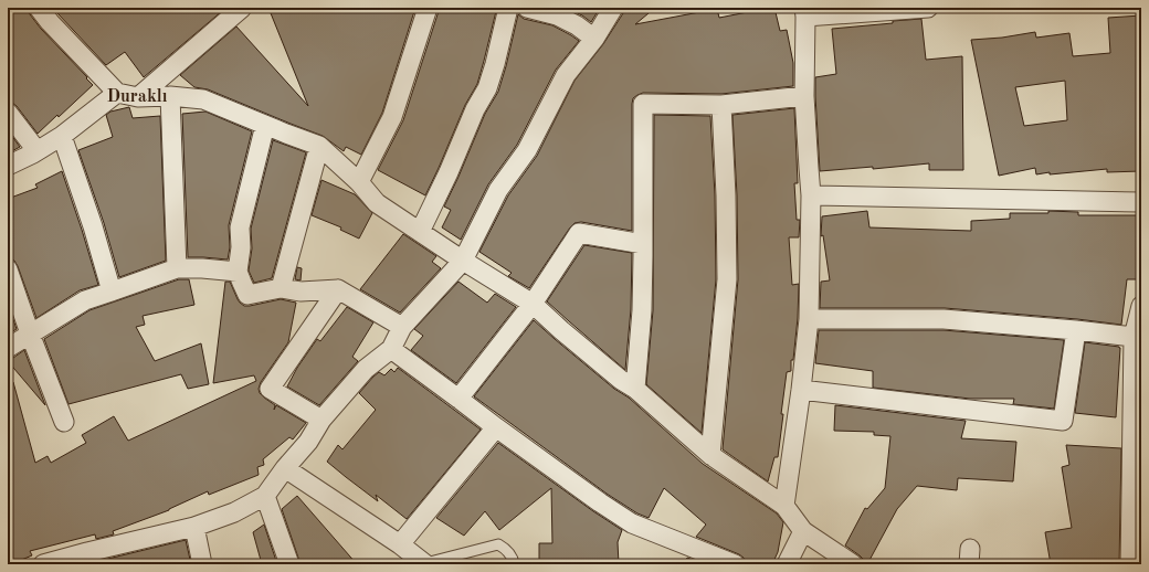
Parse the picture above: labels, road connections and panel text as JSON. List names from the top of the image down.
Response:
{
  "districts": ["Duraklı"]
}
